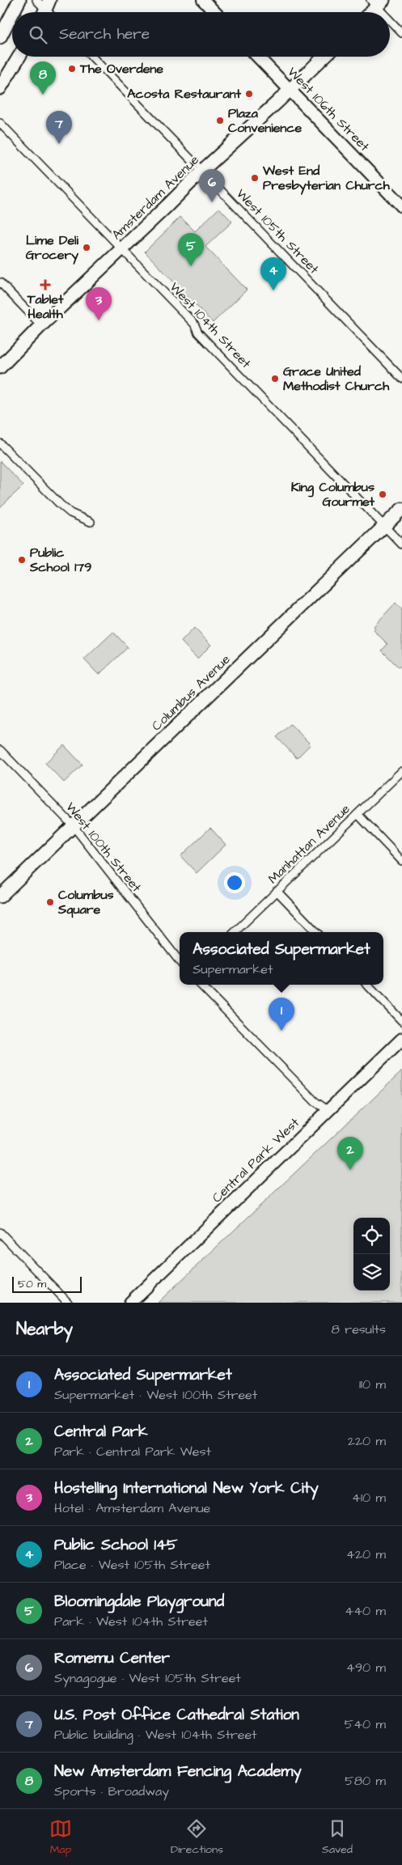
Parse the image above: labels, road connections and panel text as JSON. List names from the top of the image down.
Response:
{
  "streets": {
    "main road": [
      "West 106th Street",
      "Amsterdam Avenue",
      "Columbus Avenue",
      "Central Park West"
    ],
    "street": [
      "West 105th Street",
      "West 104th Street",
      "Manhattan Avenue",
      "West 100th Street"
    ]
  },
  "crossings": [
    ["West 106th Street", "Amsterdam Avenue"],
    ["Amsterdam Avenue", "West 105th Street"],
    ["Amsterdam Avenue", "West 104th Street"],
    ["West 104th Street", "Columbus Avenue"],
    ["Columbus Avenue", "West 100th Street"]
  ],
  "places": {
    "other": [
      "The Overdene",
      "Acosta Restaurant",
      "Plaza Convenience",
      "West End Presbyterian Church",
      "Lime Deli Grocery",
      "Grace United Methodist Church",
      "King Columbus Gourmet",
      "Public School 179",
      "Columbus Square"
    ],
    "health": ["Tablet Health"]
  },
  "scale_bar": "50 m",
  "page": {
    "search": "Search here",
    "pins": [
      "8",
      "7",
      "6",
      "5",
      "4",
      "3",
      "1",
      "2"
    ],
    "popup": ["Associated Supermarket", "Supermarket"],
    "scale": "50 m",
    "heading": ["Nearby", "8 results"],
    "list": [
      {
        "mark": "1",
        "name": "Associated Supermarket",
        "note": "Supermarket · West 100th Street",
        "value": "110 m"
      },
      {
        "mark": "2",
        "name": "Central Park",
        "note": "Park · Central Park West",
        "value": "220 m"
      },
      {
        "mark": "3",
        "name": "Hostelling International New York City",
        "note": "Hotel · Amsterdam Avenue",
        "value": "410 m"
      },
      {
        "mark": "4",
        "name": "Public School 145",
        "note": "Place · West 105th Street",
        "value": "420 m"
      },
      {
        "mark": "5",
        "name": "Bloomingdale Playground",
        "note": "Park · West 104th Street",
        "value": "440 m"
      },
      {
        "mark": "6",
        "name": "Romemu Center",
        "note": "Synagogue · West 105th Street",
        "value": "490 m"
      },
      {
        "mark": "7",
        "name": "U.S. Post Office Cathedral Station",
        "note": "Public building · West 104th Street",
        "value": "540 m"
      },
      {
        "mark": "8",
        "name": "New Amsterdam Fencing Academy",
        "note": "Sports · Broadway",
        "value": "580 m"
      }
    ],
    "nav": ["Map", "Directions", "Saved"]
  }
}
